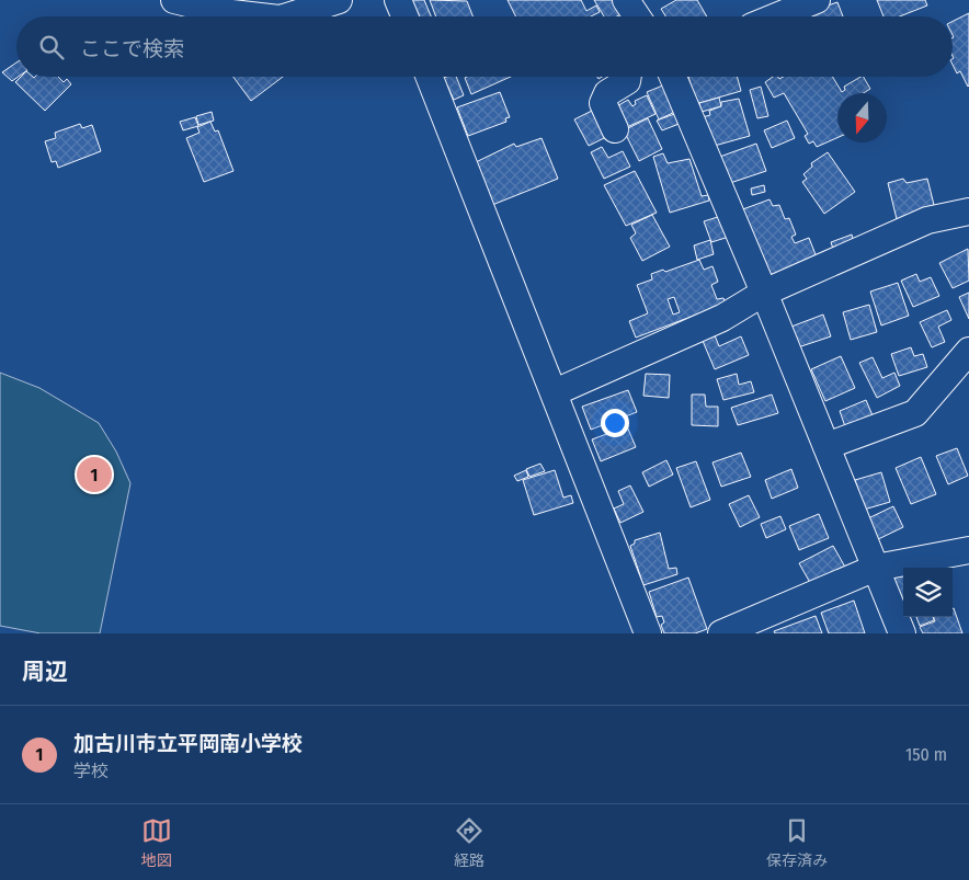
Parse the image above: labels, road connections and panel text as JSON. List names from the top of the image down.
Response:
{
  "north": "bottom",
  "page": {
    "search": "ここで検索",
    "pins": "1",
    "heading": "周辺",
    "list": [
      {
        "mark": "1",
        "name": "加古川市立平岡南小学校",
        "note": "学校",
        "value": "150 m"
      }
    ],
    "nav": ["地図", "経路", "保存済み"]
  }
}
